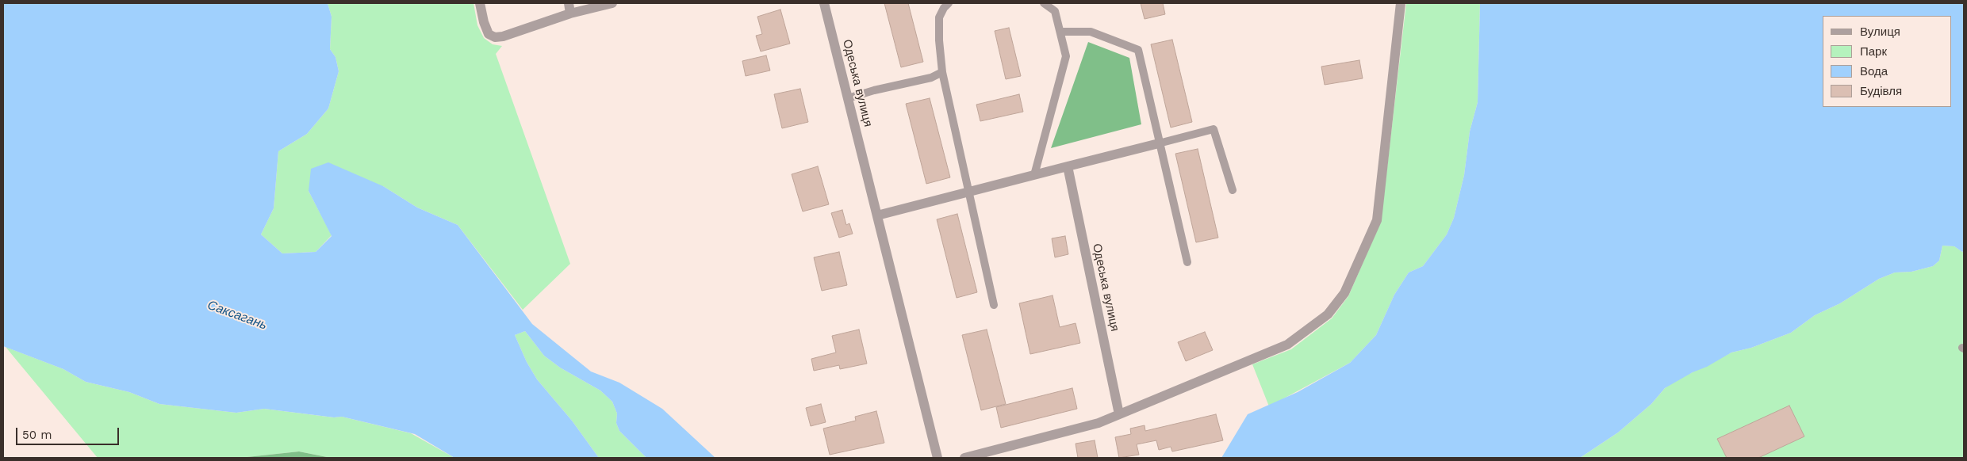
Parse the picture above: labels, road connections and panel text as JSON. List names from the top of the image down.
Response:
{
  "streets": {
    "street": ["Одеська вулиця"]
  },
  "water": ["Саксагань"],
  "legend": [
    "Вулиця",
    "Парк",
    "Вода",
    "Будівля"
  ],
  "scale_bar": "50 m"
}
